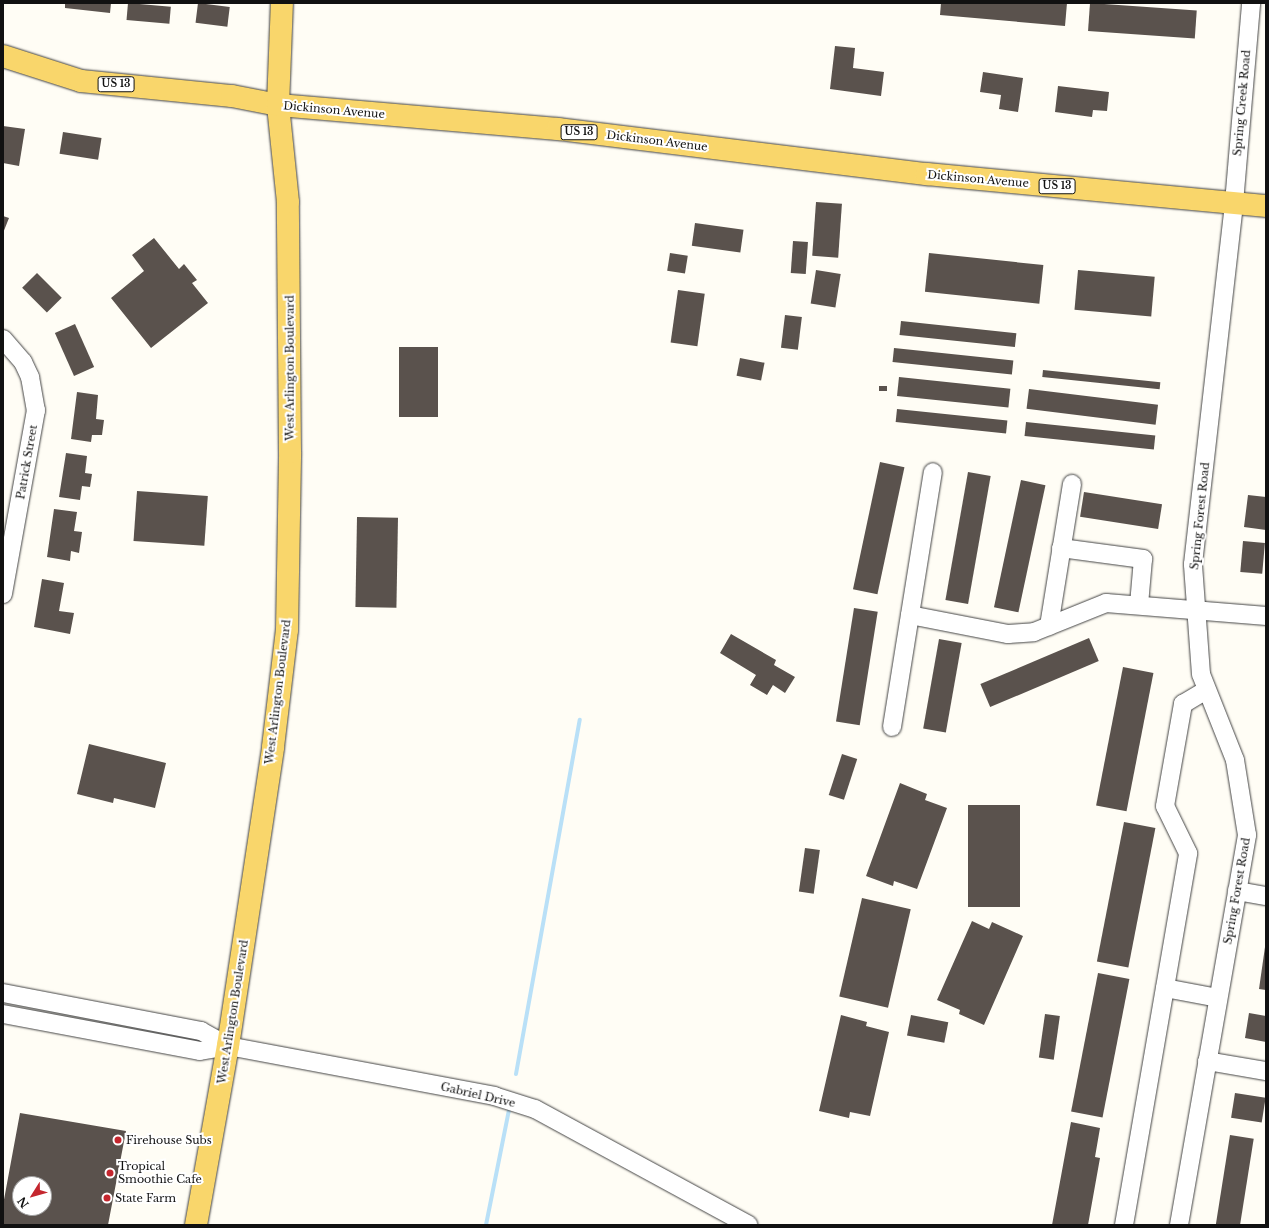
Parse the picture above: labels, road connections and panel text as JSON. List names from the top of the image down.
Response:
{
  "streets": {
    "main road": ["US 13", "Dickinson Avenue", "West Arlington Boulevard"],
    "street": [
      "Spring Creek Road",
      "Patrick Street",
      "Spring Forest Road",
      "Gabriel Drive"
    ]
  },
  "crossings": [
    ["Spring Creek Road", "Dickinson Avenue"],
    ["Spring Creek Road", "Spring Forest Road"],
    ["Dickinson Avenue", "West Arlington Boulevard"],
    ["Dickinson Avenue", "Spring Forest Road"],
    ["West Arlington Boulevard", "Gabriel Drive"]
  ],
  "places": ["Firehouse Subs", "Tropical Smoothie Cafe", "State Farm"],
  "north": "bottom left"
}
